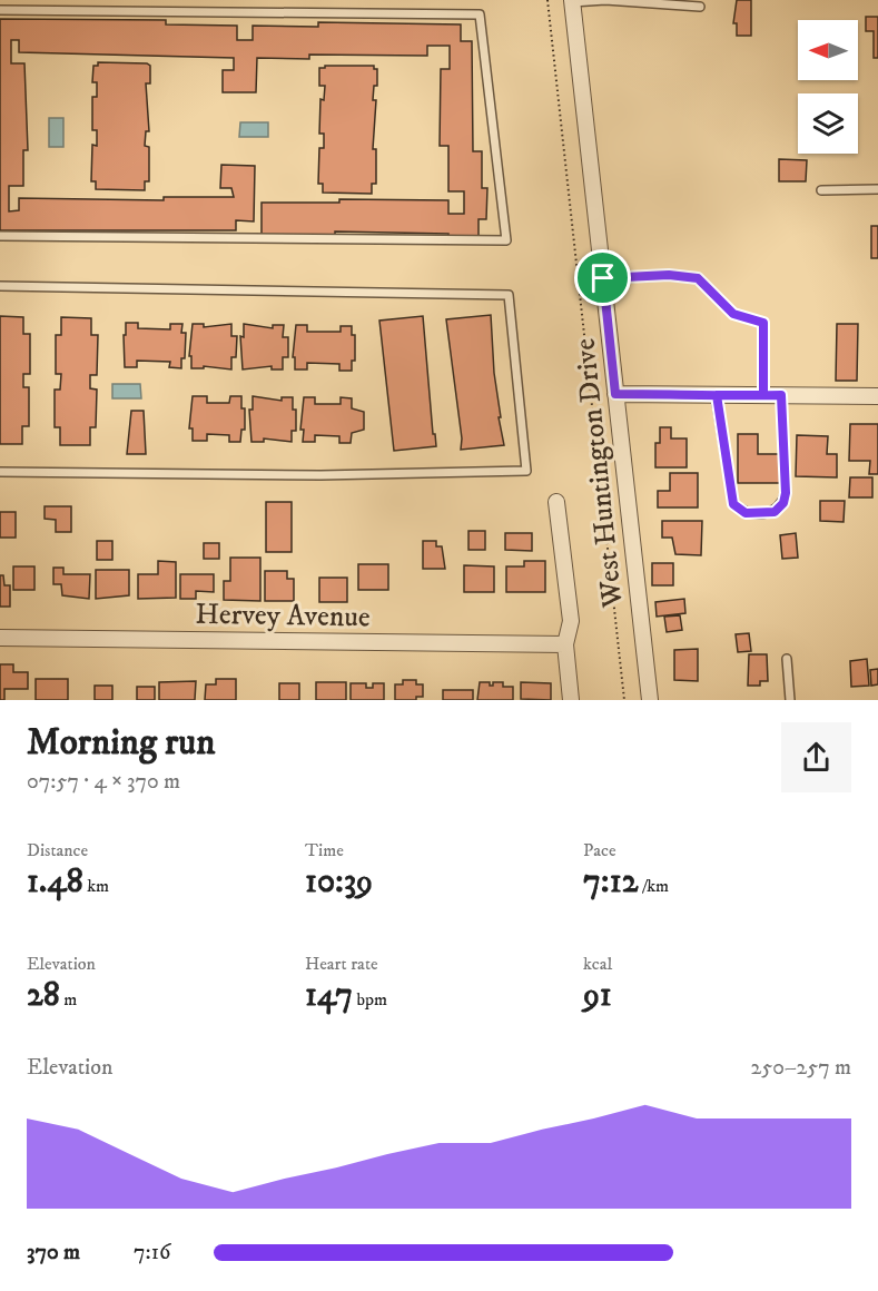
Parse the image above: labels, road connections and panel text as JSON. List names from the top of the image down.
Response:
{
  "streets": {
    "street": ["West Huntington Drive", "Hervey Avenue"]
  },
  "north": "left",
  "page": {
    "heading": ["Morning run", "07:57 · 4 × 370 m"],
    "stats": [
      ["Distance", "1.48 km"],
      ["Time", "10:39"],
      ["Pace", "7:12 /km"],
      ["Elevation", "28 m"],
      ["Heart rate", "147 bpm"],
      ["kcal", "91"]
    ],
    "chart": ["Elevation", "250–257 m"],
    "list": [
      {
        "name": "370 m",
        "note": "7:16"
      }
    ]
  }
}
